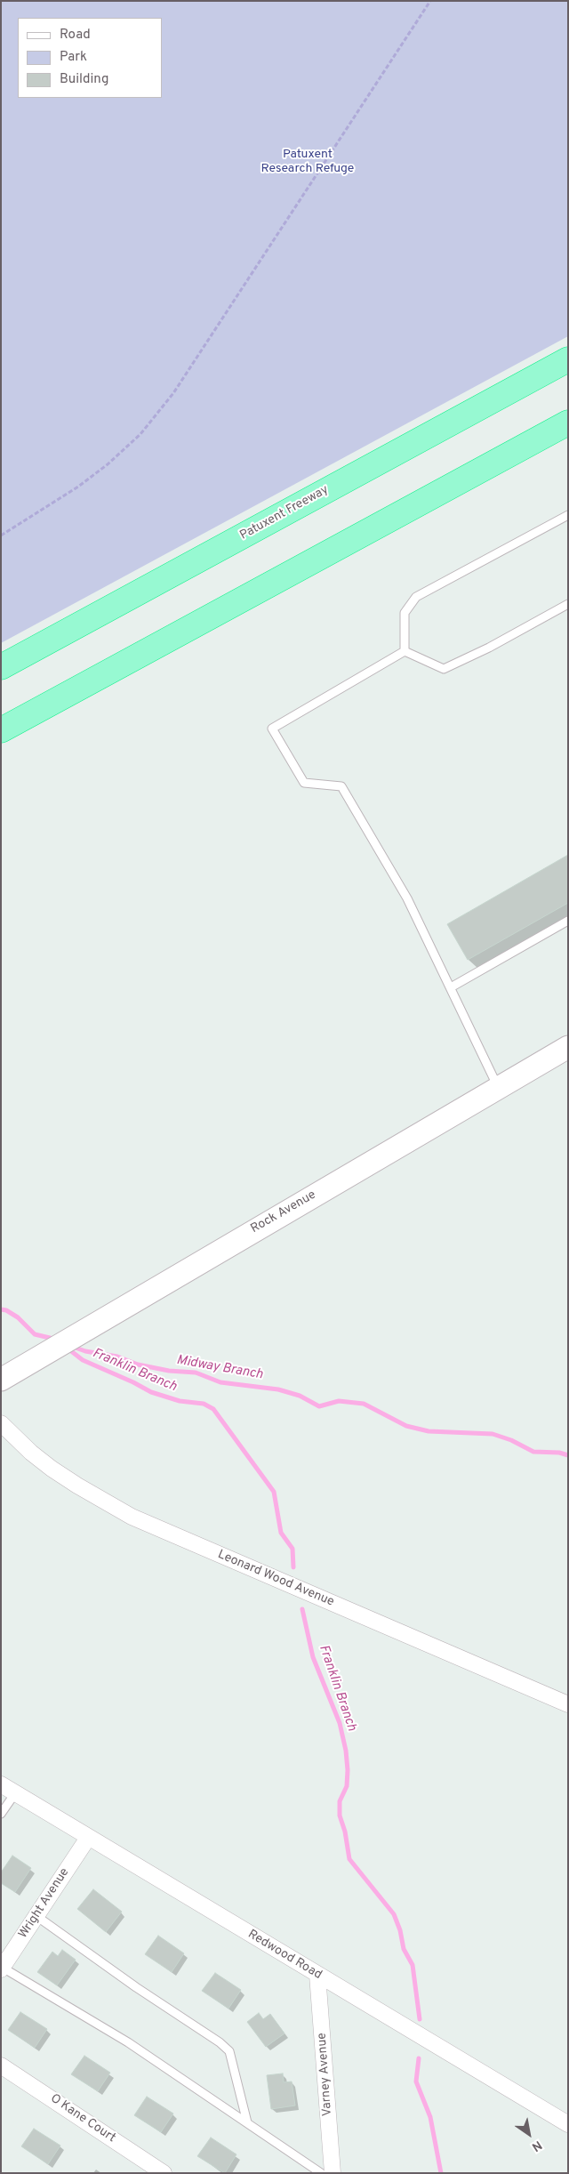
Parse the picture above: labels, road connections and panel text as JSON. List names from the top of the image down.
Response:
{
  "streets": {
    "highway": ["Patuxent Freeway"],
    "street": [
      "Rock Avenue",
      "Leonard Wood Avenue",
      "Wright Avenue",
      "Redwood Road",
      "Varney Avenue",
      "O Kane Court"
    ]
  },
  "crossings": [
    ["Wright Avenue", "Redwood Road"],
    ["Redwood Road", "Varney Avenue"]
  ],
  "water": ["Midway Branch", "Franklin Branch"],
  "parks": ["Patuxent Research Refuge"],
  "legend": ["Road", "Park", "Building"],
  "north": "bottom right"
}
